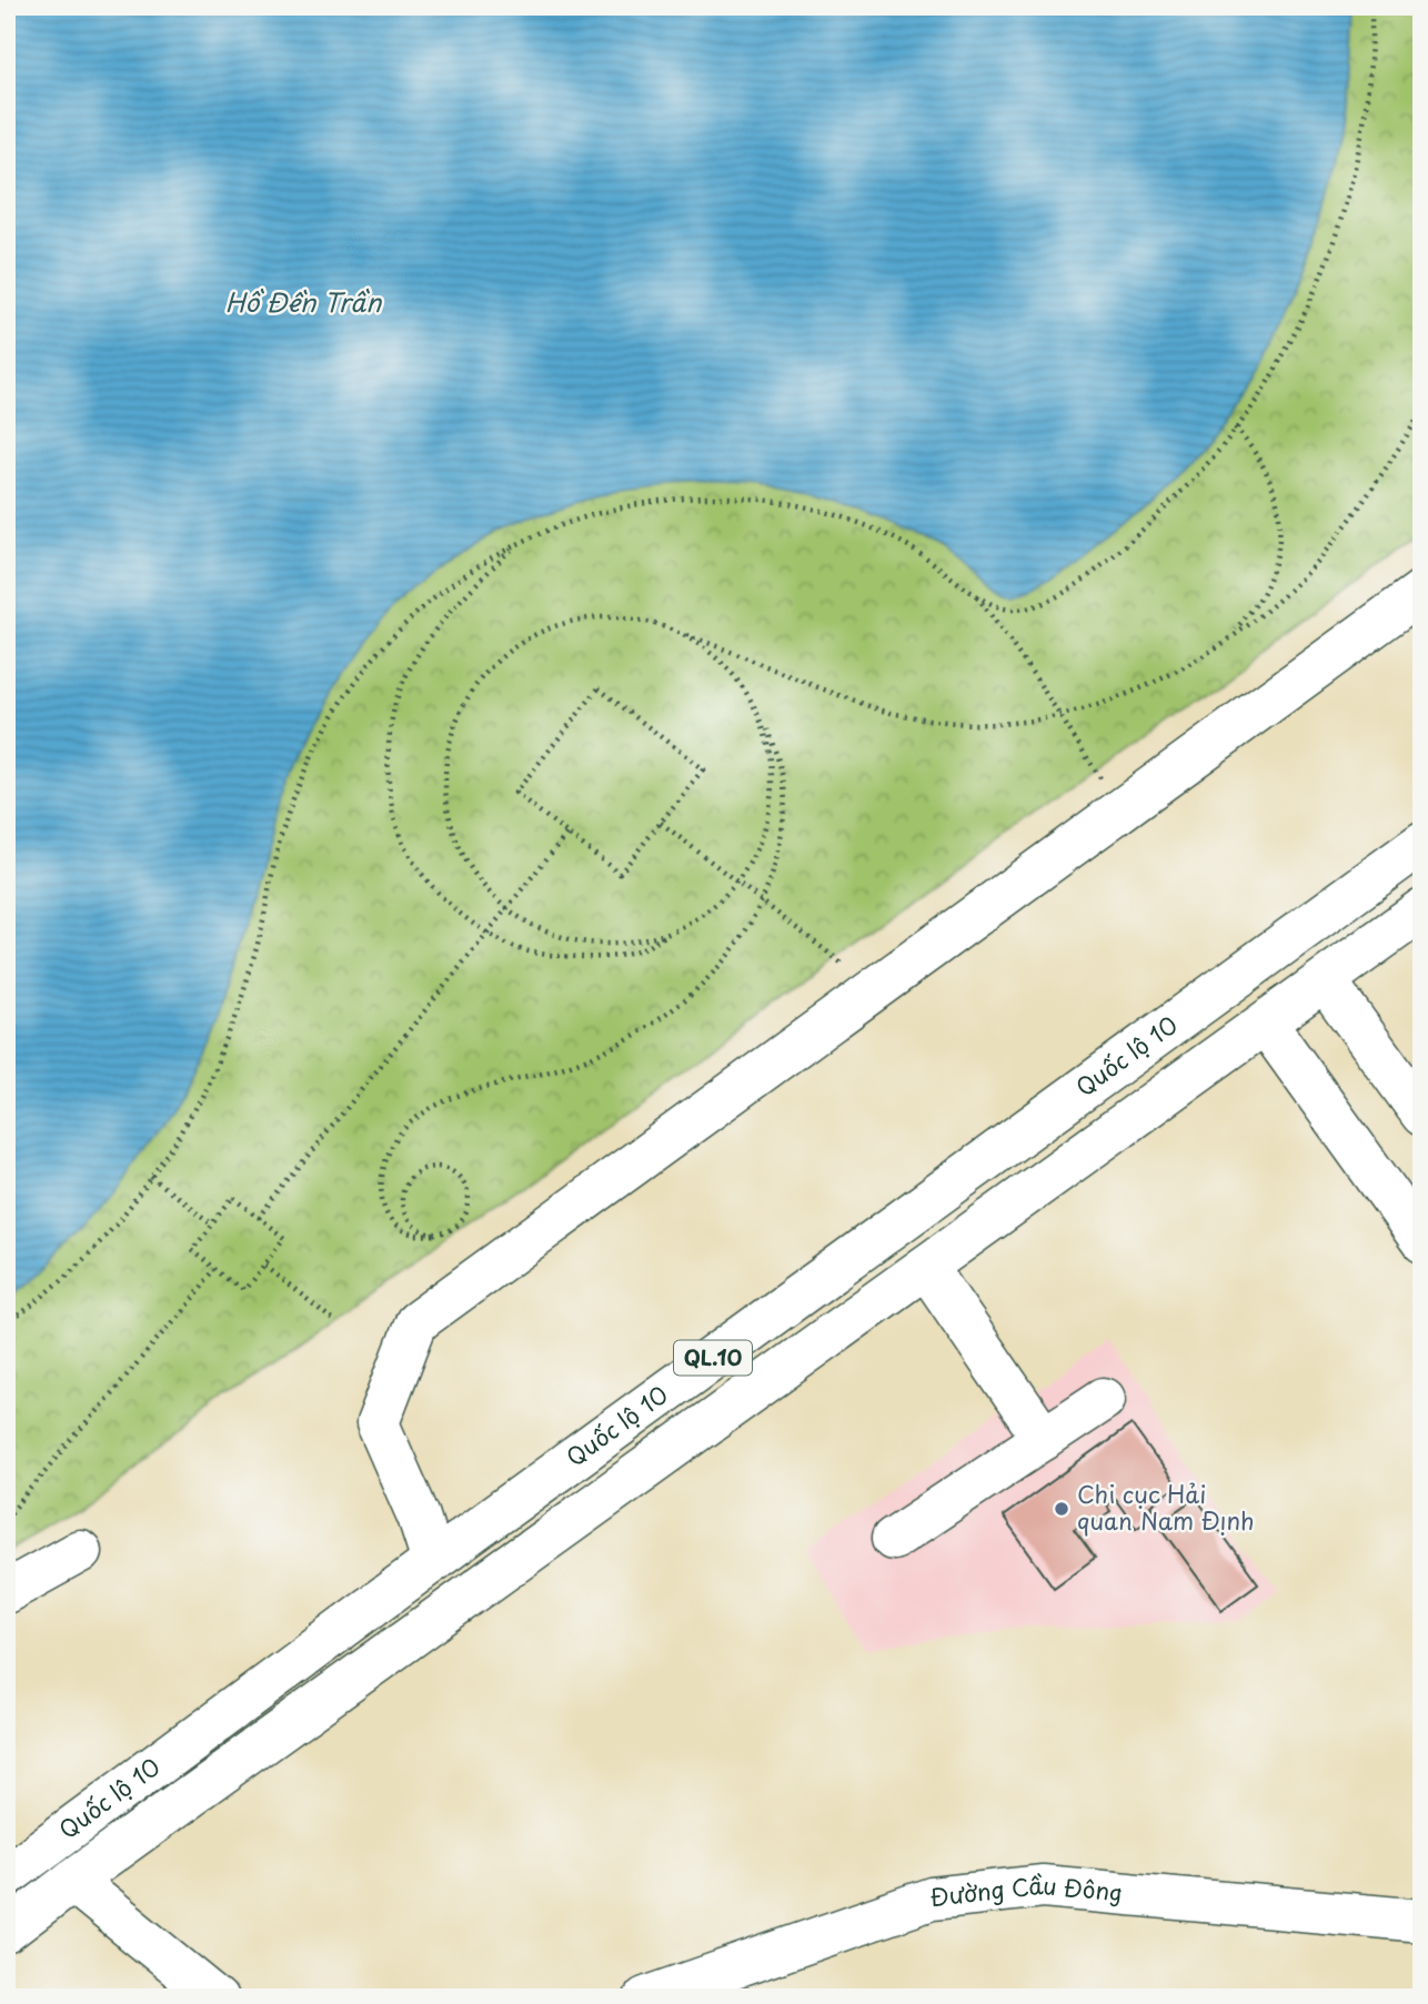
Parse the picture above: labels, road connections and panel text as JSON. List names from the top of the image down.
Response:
{
  "streets": {
    "main road": ["Quốc lộ 10", "QL.10", "Đường Cầu Đông"]
  },
  "water": ["Hồ Đền Trần"],
  "places": ["Chi cục Hải quan Nam Định"]
}
